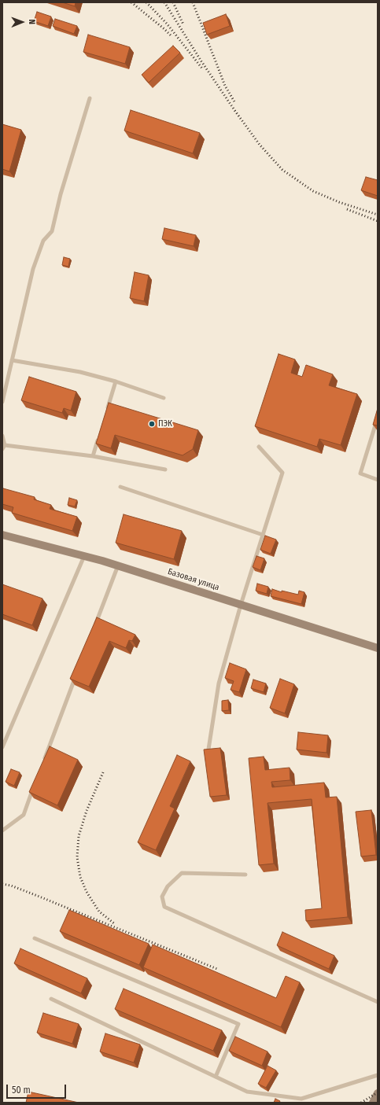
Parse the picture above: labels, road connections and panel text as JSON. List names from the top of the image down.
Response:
{
  "streets": {
    "street": ["Базовая улица"]
  },
  "places": ["ПЭК"],
  "scale_bar": "50 m",
  "north": "right"
}
